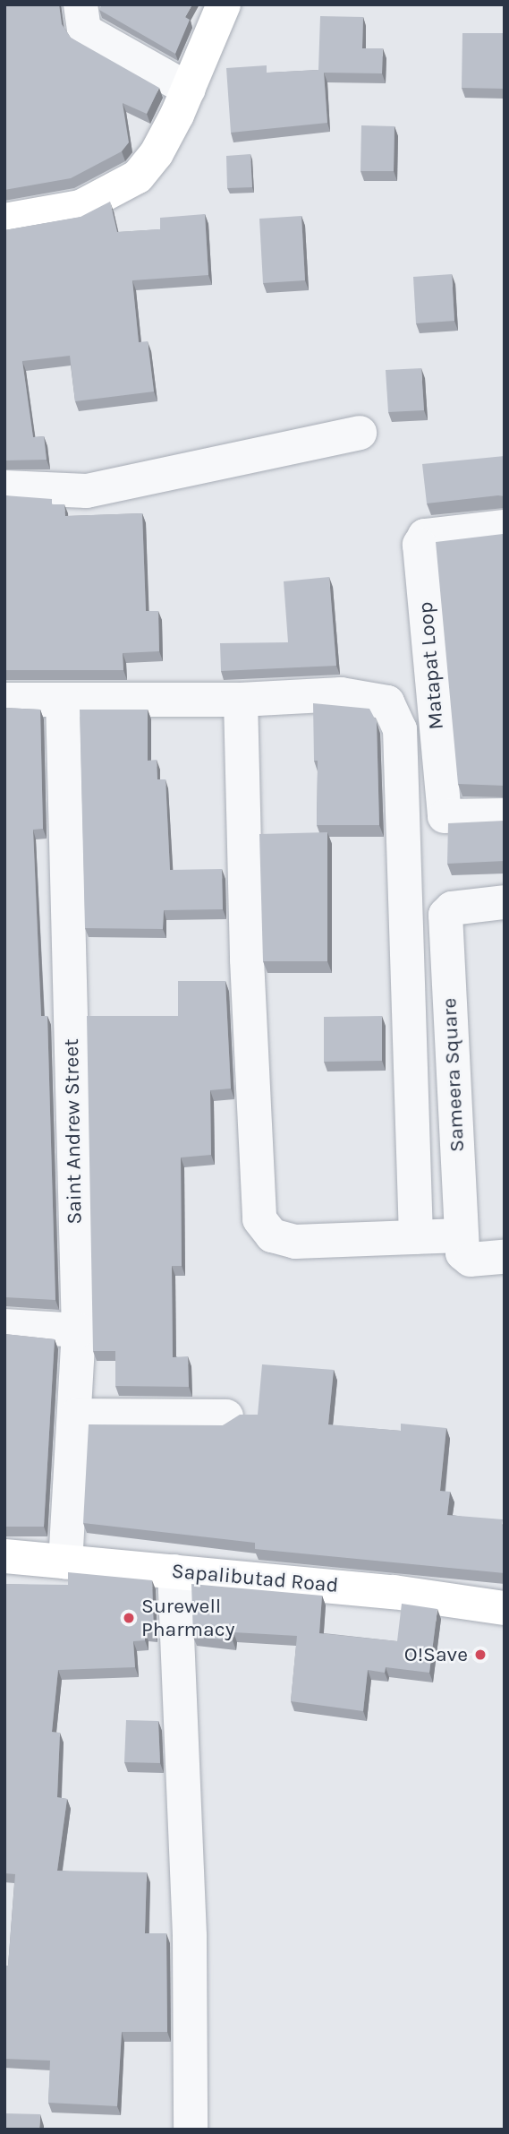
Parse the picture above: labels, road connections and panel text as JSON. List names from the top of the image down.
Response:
{
  "streets": {
    "street": [
      "Matapat Loop",
      "Sameera Square",
      "Saint Andrew Street",
      "Sapalibutad Road"
    ]
  },
  "crossings": [
    ["Saint Andrew Street", "Sapalibutad Road"]
  ],
  "places": ["Surewell Pharmacy", "O!Save"]
}
